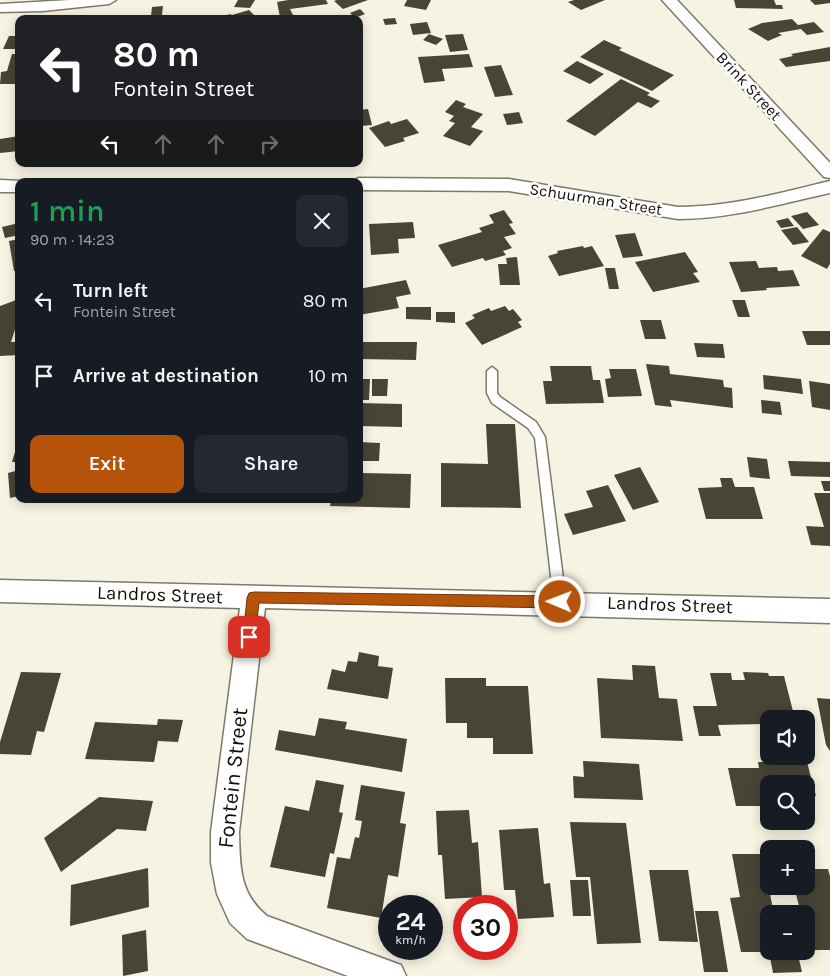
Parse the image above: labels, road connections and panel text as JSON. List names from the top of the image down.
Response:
{
  "streets": {
    "street": [
      "Brink Street",
      "Schuurman Street",
      "Landros Street",
      "Fontein Street"
    ]
  },
  "crossings": [
    ["Landros Street", "Fontein Street"]
  ],
  "page": {
    "turn": ["80 m", "Fontein Street"],
    "heading": ["1 min", "90 m · 14:23"],
    "list": [
      {
        "name": "Turn left",
        "note": "Fontein Street",
        "value": "80 m"
      },
      {
        "name": "Arrive at destination",
        "value": "10 m"
      }
    ],
    "buttons": ["Exit", "Share"],
    "map_buttons": ["+", "−"],
    "speed": "24 km/h",
    "limit": "30"
  }
}
